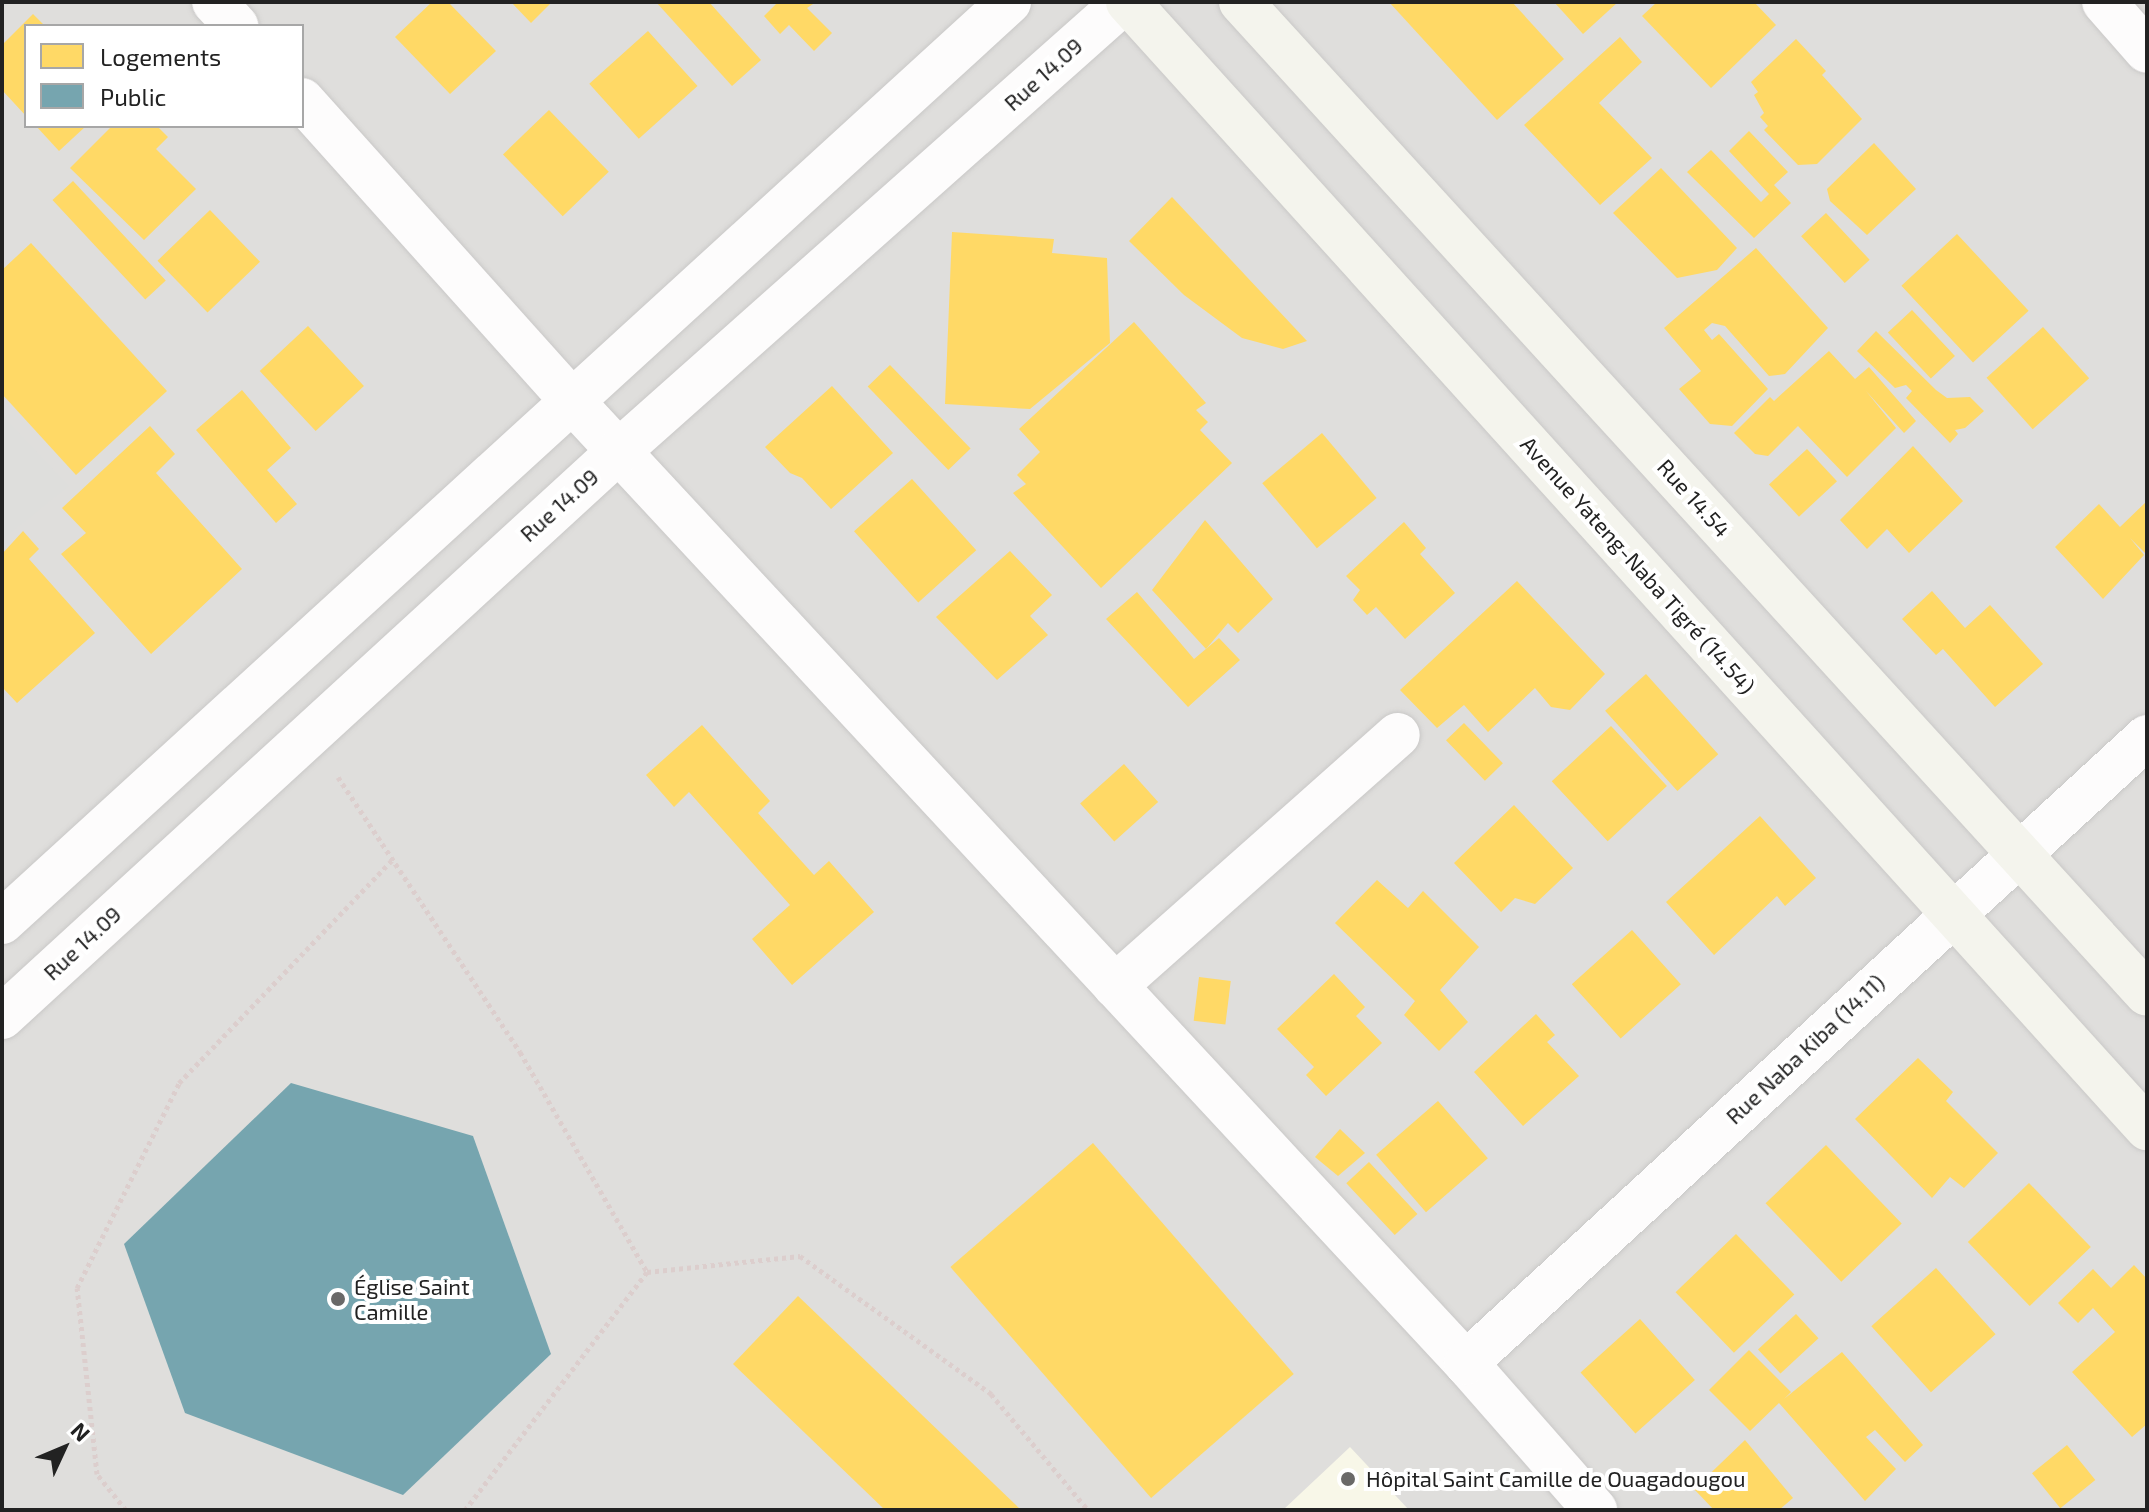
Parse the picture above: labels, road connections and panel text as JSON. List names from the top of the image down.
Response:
{
  "streets": {
    "main road": ["Rue 14.54", "Avenue Yateng-Naba Tigré (14.54)"],
    "street": ["Rue 14.09", "Rue Naba Kiba (14.11)"]
  },
  "crossings": [
    ["Rue 14.09", "Avenue Yateng-Naba Tigré (14.54)"],
    ["Rue 14.54", "Rue Naba Kiba (14.11)"],
    ["Avenue Yateng-Naba Tigré (14.54)", "Rue Naba Kiba (14.11)"]
  ],
  "places": ["Église Saint Camille", "Hôpital Saint Camille de Ouagadougou"],
  "legend": ["Logements", "Public"],
  "north": "top right"
}
